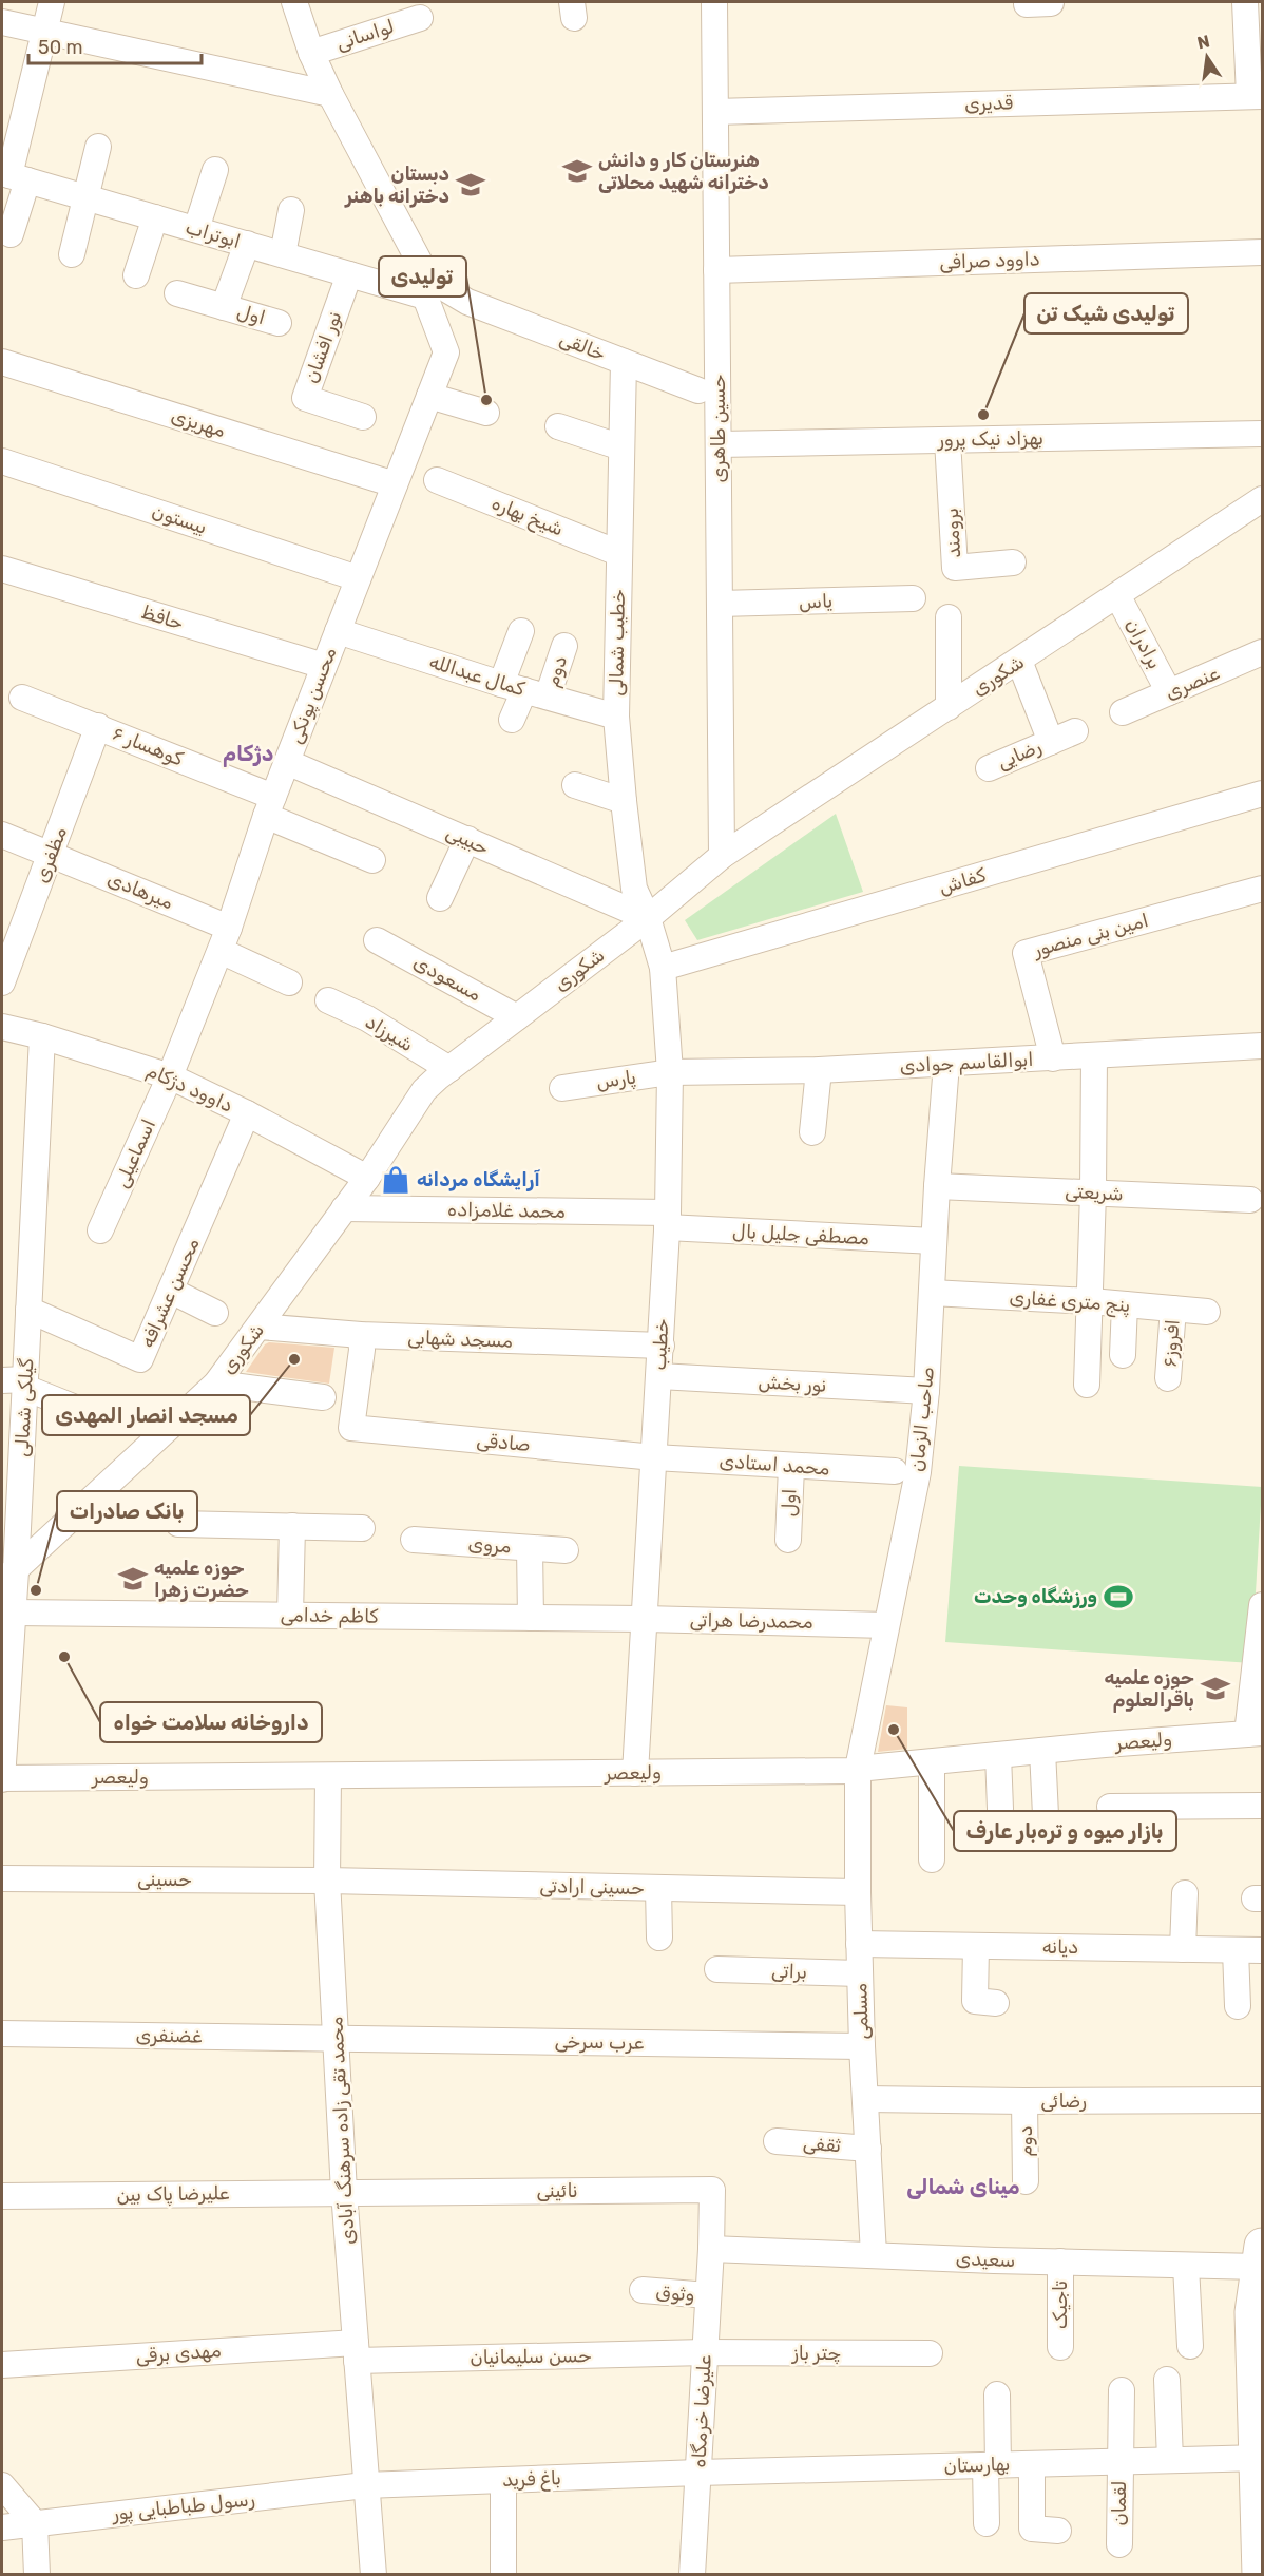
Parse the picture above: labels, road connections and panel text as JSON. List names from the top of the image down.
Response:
{
  "streets": {
    "street": [
      "لواسانی",
      "قدیری",
      "ابوتراب",
      "داوود صرافی",
      "اول",
      "خالقی",
      "نور افشان",
      "مهریزی",
      "حسین طاهری",
      "بهزاد نیک پرور",
      "شیخ بهاره",
      "بیستون",
      "برومند",
      "یاس",
      "حافظ",
      "خطیب شمالی",
      "برادران",
      "دوم",
      "کمال عبدالله",
      "شکوری",
      "عنصری",
      "محسن پونکی",
      "کوهسار ۶",
      "رضایی",
      "حبیبی",
      "مظفری",
      "کفاش",
      "میرهادی",
      "امین بنی منصور",
      "مسعودی",
      "شیرزاد",
      "ابوالقاسم جوادی",
      "پارس",
      "داوود دژکام",
      "اسماعیلی",
      "شریعتی",
      "محمد غلامزاده",
      "مصطفی جلیل بال",
      "محسن عشرافه",
      "پنج متری غفاری",
      "مسجد شهابی",
      "افروز۶",
      "خطیب",
      "نور بخش",
      "گيلکی شمالی",
      "صاحب الزمان",
      "صادقی",
      "محمد استادی",
      "مروی",
      "کاظم خدامی",
      "محمدرضا هراتی",
      "ولیعصر",
      "حسینی",
      "حسینی ارادتی",
      "دیانه",
      "براتی",
      "مسلمی",
      "غضنفری",
      "عرب سرخی",
      "رضائی",
      "محمد تقی زاده سرهنگ آبادی",
      "ثقفی",
      "نائینی",
      "علیرضا پاک بین",
      "سعیدی",
      "وثوق",
      "تاجیک",
      "مهدی برقی",
      "چتر باز",
      "حسن سلیمانیان",
      "علیرضا خرمگاه",
      "بهارستان",
      "باغ فرید",
      "لقمان",
      "رسول طباطبایی پور"
    ]
  },
  "crossings": [
    ["قدیری", "حسین طاهری"],
    ["ابوتراب", "خالقی"],
    ["ابوتراب", "نور افشان"],
    ["ابوتراب", "محسن پونکی"],
    ["داوود صرافی", "حسین طاهری"],
    ["اول", "محمد استادی"],
    ["خالقی", "خطیب شمالی"],
    ["خالقی", "محسن پونکی"],
    ["مهریزی", "محسن پونکی"],
    ["حسین طاهری", "بهزاد نیک پرور"],
    ["حسین طاهری", "یاس"],
    ["حسین طاهری", "شکوری"],
    ["بهزاد نیک پرور", "برومند"],
    ["شیخ بهاره", "خطیب شمالی"],
    ["بیستون", "محسن پونکی"],
    ["حافظ", "محسن پونکی"],
    ["خطیب شمالی", "کمال عبدالله"],
    ["خطیب شمالی", "شکوری"],
    ["خطیب شمالی", "حبیبی"],
    ["خطیب شمالی", "خطیب"],
    ["برادران", "شکوری"],
    ["برادران", "عنصری"],
    ["دوم", "کمال عبدالله"],
    ["دوم", "رضائی"],
    ["کمال عبدالله", "محسن پونکی"],
    ["شکوری", "رضایی"],
    ["شکوری", "حبیبی"],
    ["شکوری", "مسعودی"],
    ["شکوری", "شیرزاد"],
    ["شکوری", "داوود دژکام"],
    ["شکوری", "محمد غلامزاده"],
    ["شکوری", "مسجد شهابی"],
    ["شکوری", "خطیب"],
    ["شکوری", "گيلکی شمالی"],
    ["محسن پونکی", "کوهسار ۶"],
    ["محسن پونکی", "حبیبی"],
    ["محسن پونکی", "میرهادی"],
    ["محسن پونکی", "داوود دژکام"],
    ["محسن پونکی", "اسماعیلی"],
    ["کوهسار ۶", "مظفری"],
    ["حبیبی", "خطیب"],
    ["مظفری", "میرهادی"],
    ["کفاش", "خطیب"],
    ["امین بنی منصور", "ابوالقاسم جوادی"],
    ["ابوالقاسم جوادی", "پارس"],
    ["ابوالقاسم جوادی", "خطیب"],
    ["ابوالقاسم جوادی", "صاحب الزمان"],
    ["پارس", "خطیب"],
    ["داوود دژکام", "اسماعیلی"],
    ["داوود دژکام", "محسن عشرافه"],
    ["داوود دژکام", "گيلکی شمالی"],
    ["شریعتی", "صاحب الزمان"],
    ["محمد غلامزاده", "مصطفی جلیل بال"],
    ["محمد غلامزاده", "خطیب"],
    ["مصطفی جلیل بال", "خطیب"],
    ["مصطفی جلیل بال", "صاحب الزمان"],
    ["محسن عشرافه", "گيلکی شمالی"],
    ["پنج متری غفاری", "افروز۶"],
    ["پنج متری غفاری", "صاحب الزمان"],
    ["مسجد شهابی", "خطیب"],
    ["مسجد شهابی", "صادقی"],
    ["خطیب", "نور بخش"],
    ["خطیب", "صادقی"],
    ["خطیب", "محمد استادی"],
    ["خطیب", "کاظم خدامی"],
    ["خطیب", "محمدرضا هراتی"],
    ["خطیب", "ولیعصر"],
    ["نور بخش", "صاحب الزمان"],
    ["گيلکی شمالی", "کاظم خدامی"],
    ["گيلکی شمالی", "ولیعصر"],
    ["صاحب الزمان", "محمدرضا هراتی"],
    ["صاحب الزمان", "ولیعصر"],
    ["صاحب الزمان", "مسلمی"],
    ["صادقی", "محمد استادی"],
    ["کاظم خدامی", "محمدرضا هراتی"],
    ["ولیعصر", "مسلمی"],
    ["ولیعصر", "محمد تقی زاده سرهنگ آبادی"],
    ["حسینی", "حسینی ارادتی"],
    ["حسینی", "محمد تقی زاده سرهنگ آبادی"],
    ["حسینی ارادتی", "مسلمی"],
    ["حسینی ارادتی", "محمد تقی زاده سرهنگ آبادی"],
    ["دیانه", "مسلمی"],
    ["براتی", "مسلمی"],
    ["مسلمی", "عرب سرخی"],
    ["مسلمی", "رضائی"],
    ["مسلمی", "ثقفی"],
    ["مسلمی", "سعیدی"],
    ["غضنفری", "عرب سرخی"],
    ["غضنفری", "محمد تقی زاده سرهنگ آبادی"],
    ["عرب سرخی", "محمد تقی زاده سرهنگ آبادی"],
    ["محمد تقی زاده سرهنگ آبادی", "نائینی"],
    ["محمد تقی زاده سرهنگ آبادی", "علیرضا پاک بین"],
    ["محمد تقی زاده سرهنگ آبادی", "مهدی برقی"],
    ["محمد تقی زاده سرهنگ آبادی", "حسن سلیمانیان"],
    ["محمد تقی زاده سرهنگ آبادی", "باغ فرید"],
    ["محمد تقی زاده سرهنگ آبادی", "رسول طباطبایی پور"],
    ["نائینی", "علیرضا پاک بین"],
    ["نائینی", "سعیدی"],
    ["نائینی", "علیرضا خرمگاه"],
    ["سعیدی", "تاجیک"],
    ["سعیدی", "علیرضا خرمگاه"],
    ["وثوق", "علیرضا خرمگاه"],
    ["مهدی برقی", "حسن سلیمانیان"],
    ["چتر باز", "حسن سلیمانیان"],
    ["چتر باز", "علیرضا خرمگاه"],
    ["حسن سلیمانیان", "علیرضا خرمگاه"],
    ["علیرضا خرمگاه", "بهارستان"],
    ["علیرضا خرمگاه", "باغ فرید"],
    ["بهارستان", "باغ فرید"],
    ["بهارستان", "لقمان"],
    ["باغ فرید", "رسول طباطبایی پور"]
  ],
  "districts": ["دژکام", "مینای شمالی"],
  "places": {
    "school or university": [
      "هنرستان کار و دانش دخترانه شهید محلاتی",
      "دبستان دخترانه باهنر",
      "حوزه علمیه حضرت زهرا",
      "حوزه علمیه باقرالعلوم"
    ],
    "other": [
      "تولیدی",
      "تولیدی شیک تن",
      "مسجد انصار المهدی",
      "بانک صادرات",
      "داروخانه سلامت خواه",
      "بازار میوه و تره‌بار عارف"
    ],
    "shop": ["آرایشگاه مردانه"],
    "sports": ["ورزشگاه وحدت"]
  },
  "scale_bar": "50 m",
  "north": "top"
}
